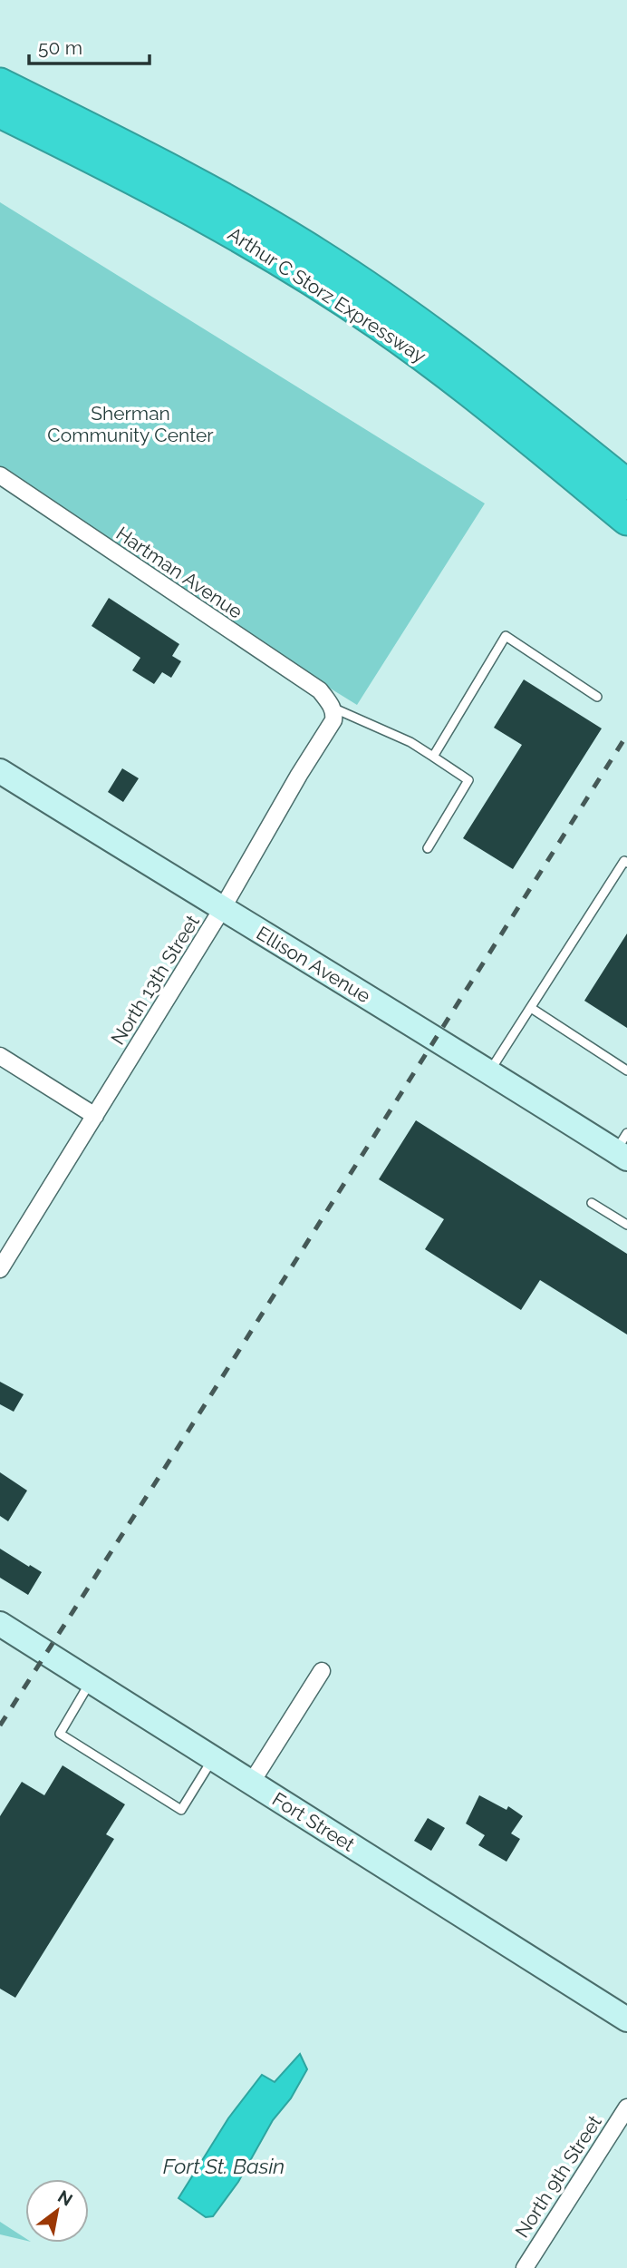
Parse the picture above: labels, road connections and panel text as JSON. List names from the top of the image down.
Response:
{
  "streets": {
    "highway": ["Arthur C Storz Expressway"],
    "street": [
      "Hartman Avenue",
      "Ellison Avenue",
      "North 13th Street",
      "Fort Street",
      "North 9th Street"
    ]
  },
  "crossings": [
    ["Hartman Avenue", "North 13th Street"],
    ["Ellison Avenue", "North 13th Street"]
  ],
  "water": ["Fort St. Basin"],
  "parks": ["Sherman Community Center"],
  "scale_bar": "50 m",
  "north": "top right"
}
